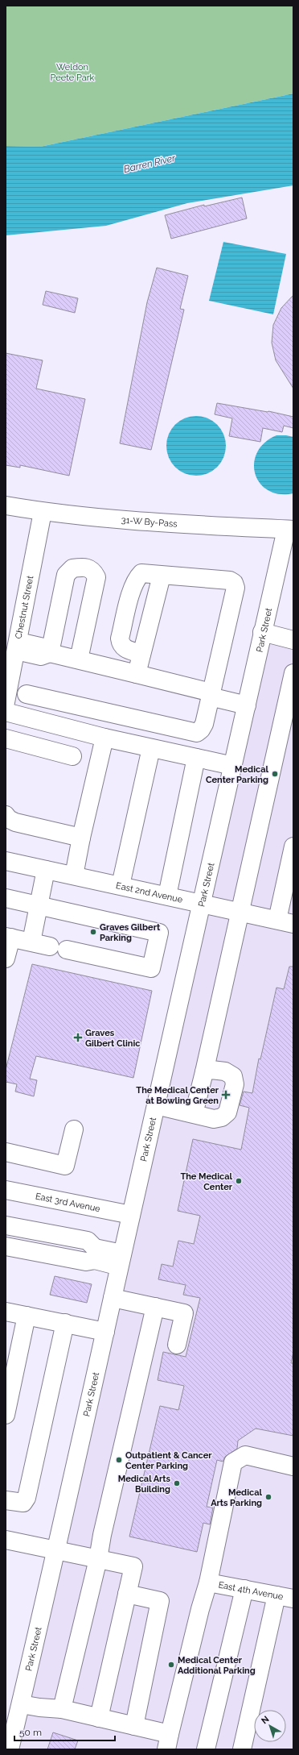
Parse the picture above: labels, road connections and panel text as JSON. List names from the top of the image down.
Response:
{
  "streets": {
    "street": [
      "31-W By-Pass",
      "Chestnut Street",
      "Park Street",
      "East 2nd Avenue",
      "East 3rd Avenue",
      "East 4th Avenue"
    ]
  },
  "crossings": [
    ["31-W By-Pass", "Chestnut Street"],
    ["31-W By-Pass", "Park Street"],
    ["Park Street", "East 2nd Avenue"],
    ["Park Street", "East 3rd Avenue"]
  ],
  "water": ["Barren River"],
  "parks": ["Weldon Peete Park"],
  "places": {
    "other": [
      "Medical Center Parking",
      "Graves Gilbert Parking",
      "The Medical Center",
      "Outpatient & Cancer Center Parking",
      "Medical Arts Building",
      "Medical Arts Parking",
      "Medical Center Additional Parking"
    ],
    "health": ["Graves Gilbert Clinic", "The Medical Center at Bowling Green"]
  },
  "scale_bar": "50 m",
  "north": "top left"
}
